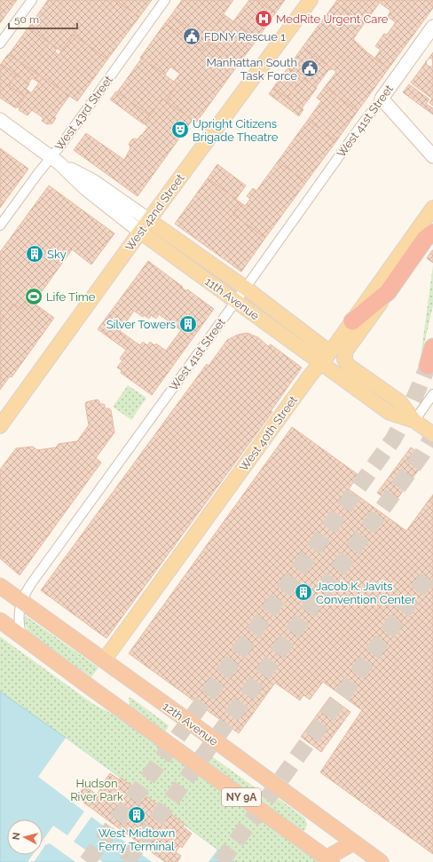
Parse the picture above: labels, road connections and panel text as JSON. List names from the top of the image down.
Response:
{
  "streets": {
    "highway": ["12th Avenue", "NY 9A"],
    "main road": [
      "West 41st Street",
      "West 42nd Street",
      "11th Avenue",
      "West 40th Street"
    ],
    "street": ["West 43rd Street"]
  },
  "crossings": [
    ["West 43rd Street", "11th Avenue"],
    ["West 41st Street", "11th Avenue"],
    ["West 41st Street", "12th Avenue"],
    ["West 41st Street", "NY 9A"],
    ["West 42nd Street", "11th Avenue"],
    ["11th Avenue", "West 40th Street"],
    ["West 40th Street", "12th Avenue"]
  ],
  "parks": ["Hudson River Park"],
  "places": {
    "hospital": ["MedRite Urgent Care"],
    "public building": ["FDNY Rescue 1", "Manhattan South Task Force"],
    "theatre": ["Upright Citizens Brigade Theatre"],
    "building": [
      "Sky",
      "Silver Towers",
      "Jacob K. Javits Convention Center",
      "West Midtown Ferry Terminal"
    ],
    "sports": ["Life Time"]
  },
  "scale_bar": "50 m",
  "north": "left"
}
